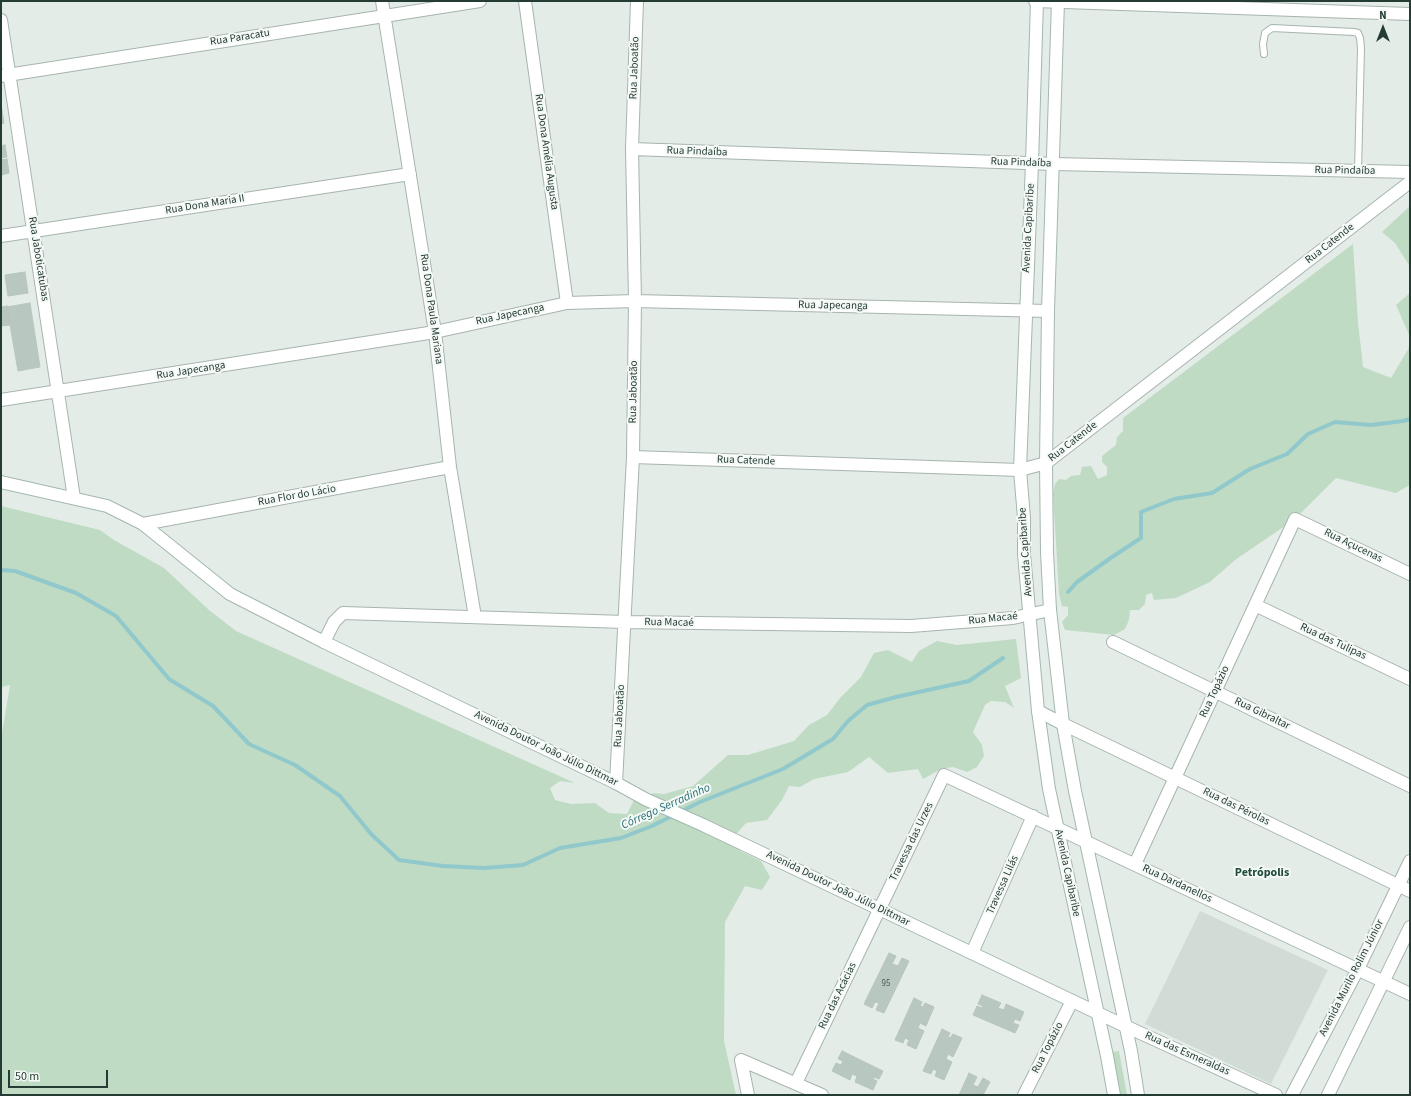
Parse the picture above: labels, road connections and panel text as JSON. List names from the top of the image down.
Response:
{
  "streets": {
    "street": [
      "Rua Paracatu",
      "Rua Jaboatão",
      "Rua Dona Amélia Augusta",
      "Rua Pindaíba",
      "Rua Dona Maria II",
      "Avenida Capibaribe",
      "Rua Catende",
      "Rua Jaboticatubas",
      "Rua Japecanga",
      "Rua Dona Paula Mariana",
      "Rua Flor do Lácio",
      "Rua Açucenas",
      "Rua Macaé",
      "Rua das Tulipas",
      "Rua Topázio",
      "Rua Gibraltar",
      "Avenida Doutor João Júlio Dittmar",
      "Rua das Pérolas",
      "Travessa das Urzes",
      "Rua Dardanellos",
      "Travessa Lilás",
      "Avenida Murilo Rolim Júnior",
      "Rua das Acácias",
      "Rua das Esmeraldas"
    ]
  },
  "crossings": [
    ["Rua Paracatu", "Rua Jaboticatubas"],
    ["Rua Paracatu", "Rua Dona Paula Mariana"],
    ["Rua Jaboatão", "Rua Pindaíba"],
    ["Rua Jaboatão", "Rua Catende"],
    ["Rua Jaboatão", "Rua Japecanga"],
    ["Rua Jaboatão", "Rua Macaé"],
    ["Rua Jaboatão", "Avenida Doutor João Júlio Dittmar"],
    ["Rua Dona Amélia Augusta", "Rua Japecanga"],
    ["Rua Pindaíba", "Avenida Capibaribe"],
    ["Rua Dona Maria II", "Rua Jaboticatubas"],
    ["Rua Dona Maria II", "Rua Dona Paula Mariana"],
    ["Avenida Capibaribe", "Rua Catende"],
    ["Avenida Capibaribe", "Rua Japecanga"],
    ["Avenida Capibaribe", "Rua Macaé"],
    ["Avenida Capibaribe", "Avenida Doutor João Júlio Dittmar"],
    ["Avenida Capibaribe", "Rua das Pérolas"],
    ["Avenida Capibaribe", "Rua Dardanellos"],
    ["Avenida Capibaribe", "Rua das Esmeraldas"],
    ["Rua Jaboticatubas", "Rua Japecanga"],
    ["Rua Jaboticatubas", "Avenida Doutor João Júlio Dittmar"],
    ["Rua Japecanga", "Rua Dona Paula Mariana"],
    ["Rua Dona Paula Mariana", "Rua Flor do Lácio"],
    ["Rua Dona Paula Mariana", "Rua Macaé"],
    ["Rua Flor do Lácio", "Avenida Doutor João Júlio Dittmar"],
    ["Rua Açucenas", "Rua Topázio"],
    ["Rua Macaé", "Avenida Doutor João Júlio Dittmar"],
    ["Rua das Tulipas", "Rua Topázio"],
    ["Rua Topázio", "Rua Gibraltar"],
    ["Rua Topázio", "Avenida Doutor João Júlio Dittmar"],
    ["Rua Topázio", "Rua das Pérolas"],
    ["Rua Topázio", "Rua Dardanellos"],
    ["Avenida Doutor João Júlio Dittmar", "Travessa das Urzes"],
    ["Avenida Doutor João Júlio Dittmar", "Travessa Lilás"],
    ["Avenida Doutor João Júlio Dittmar", "Rua das Acácias"],
    ["Avenida Doutor João Júlio Dittmar", "Rua das Esmeraldas"],
    ["Rua das Pérolas", "Avenida Murilo Rolim Júnior"],
    ["Travessa das Urzes", "Rua Dardanellos"],
    ["Travessa das Urzes", "Rua das Acácias"],
    ["Rua Dardanellos", "Travessa Lilás"],
    ["Rua Dardanellos", "Avenida Murilo Rolim Júnior"]
  ],
  "districts": ["Petrópolis"],
  "water": ["Córrego Serradinho"],
  "house_numbers": ["95"],
  "scale_bar": "50 m",
  "north": "top"
}
